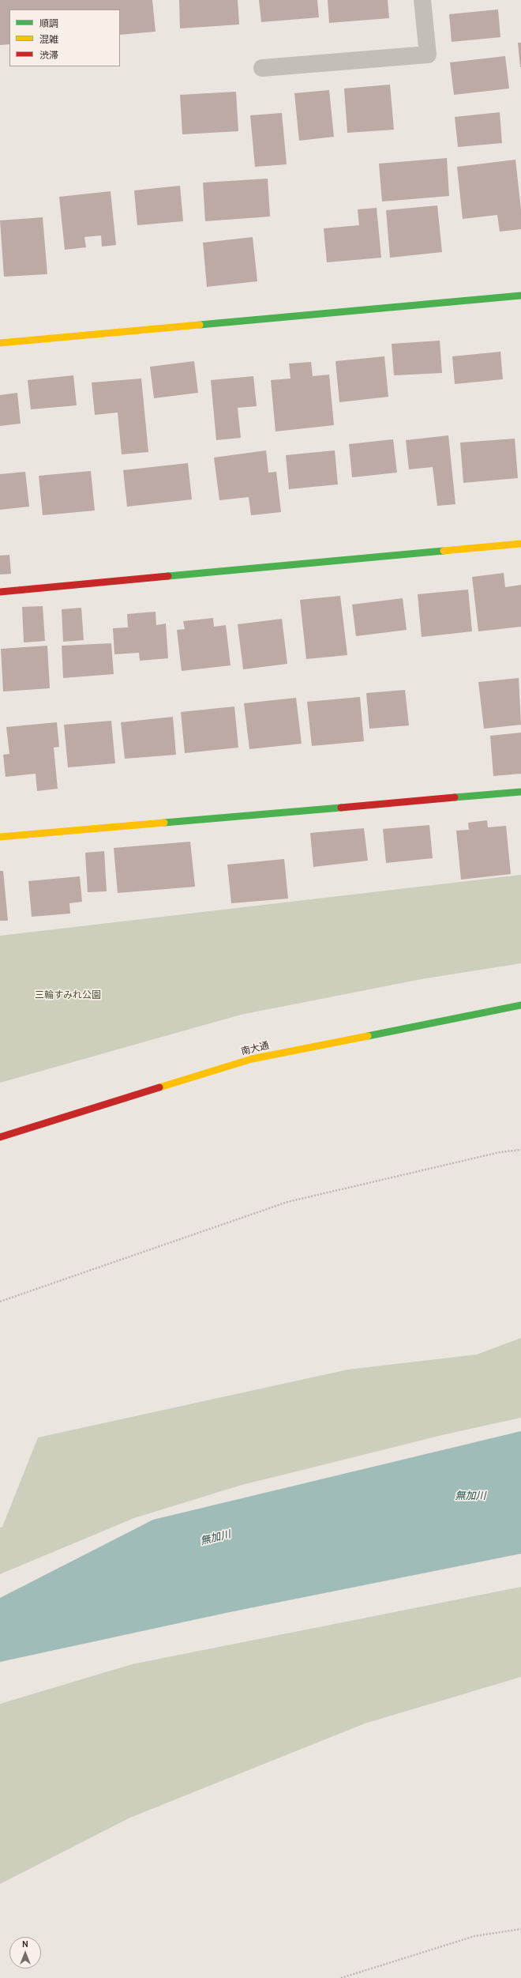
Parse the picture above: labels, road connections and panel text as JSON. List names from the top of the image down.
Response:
{
  "streets": {
    "street": ["南大通"]
  },
  "water": ["無加川"],
  "parks": ["三輪すみれ公園"],
  "legend": ["順調", "混雑", "渋滞"],
  "north": "top"
}
